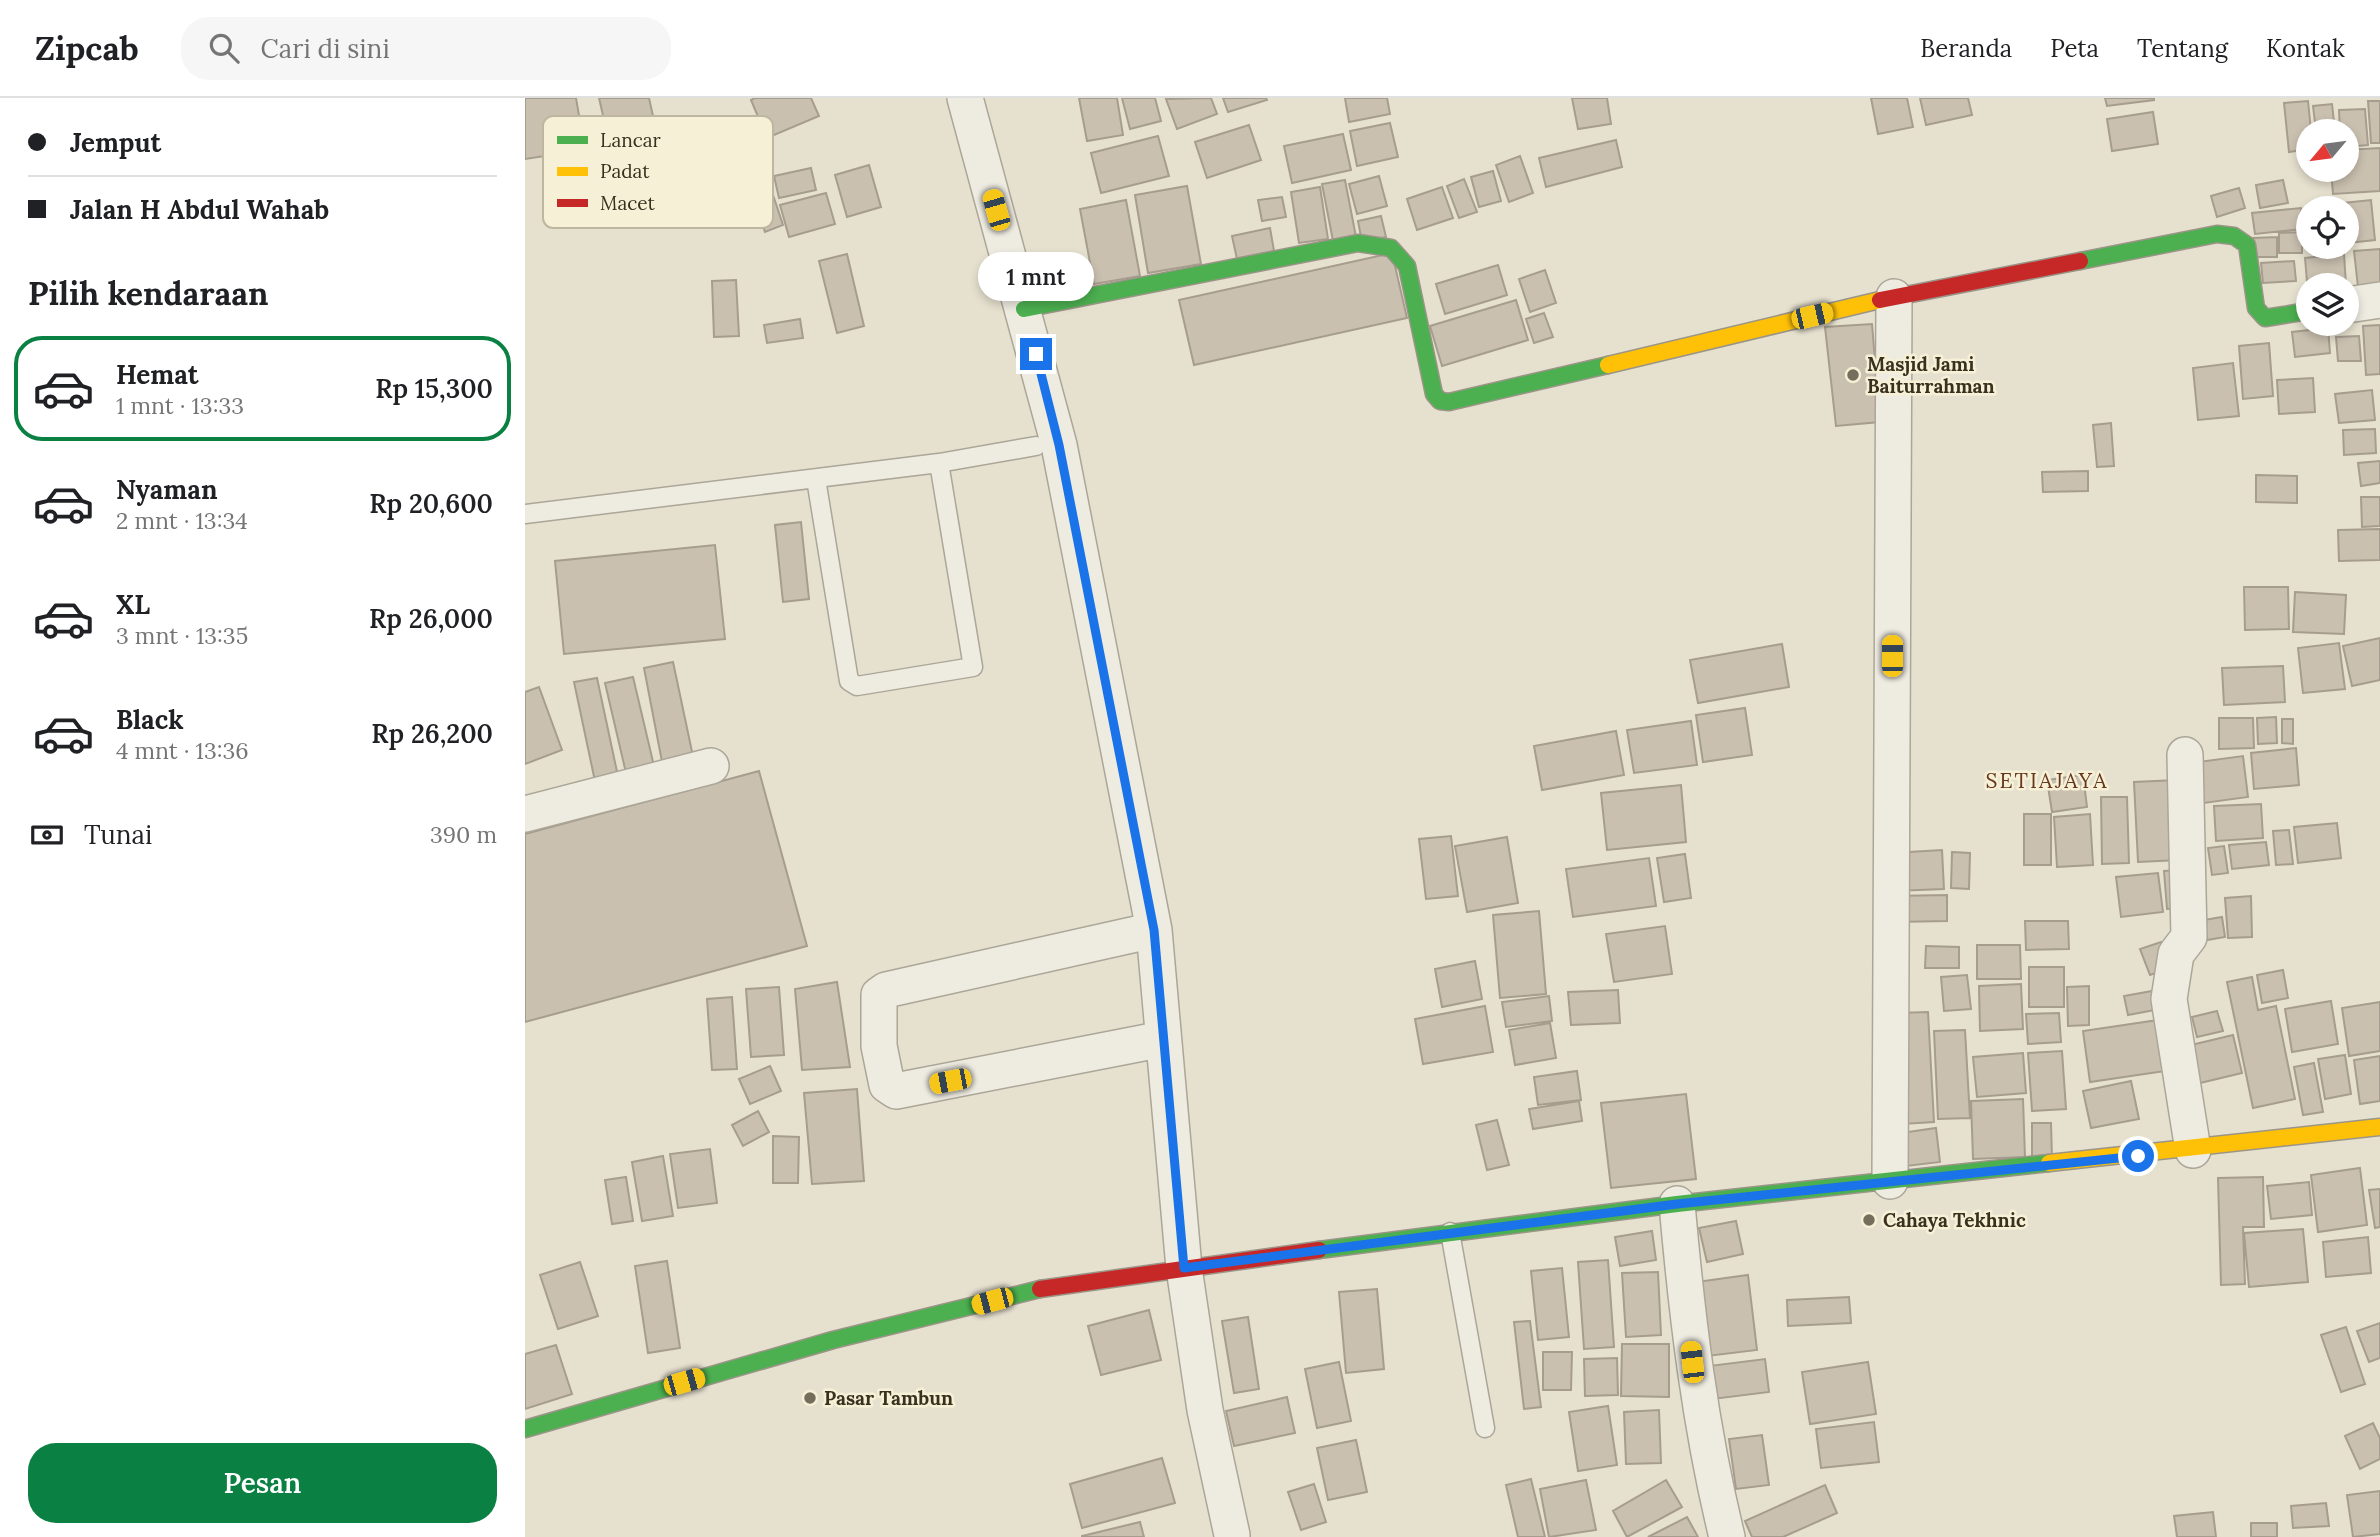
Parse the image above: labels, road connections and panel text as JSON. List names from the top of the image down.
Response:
{
  "districts": ["SETIAJAYA"],
  "places": ["Masjid Jami Baiturrahman", "Cahaya Tekhnic", "Pasar Tambun"],
  "legend": ["Lancar", "Padat", "Macet"],
  "north": "bottom left",
  "page": {
    "header": "Zipcab",
    "search": "Cari di sini",
    "nav": [
      "Beranda",
      "Peta",
      "Tentang",
      "Kontak"
    ],
    "banner": ["Jemput", "Jalan H Abdul Wahab"],
    "heading": "Pilih kendaraan",
    "bubble": "1 mnt",
    "list": [
      {
        "name": "Hemat",
        "note": "1 mnt · 13:33",
        "value": "Rp 15,300"
      },
      {
        "name": "Nyaman",
        "note": "2 mnt · 13:34",
        "value": "Rp 20,600"
      },
      {
        "name": "XL",
        "note": "3 mnt · 13:35",
        "value": "Rp 26,000"
      },
      {
        "name": "Black",
        "note": "4 mnt · 13:36",
        "value": "Rp 26,200"
      }
    ],
    "pay": ["Tunai", "390 m"],
    "buttons": "Pesan"
  }
}
